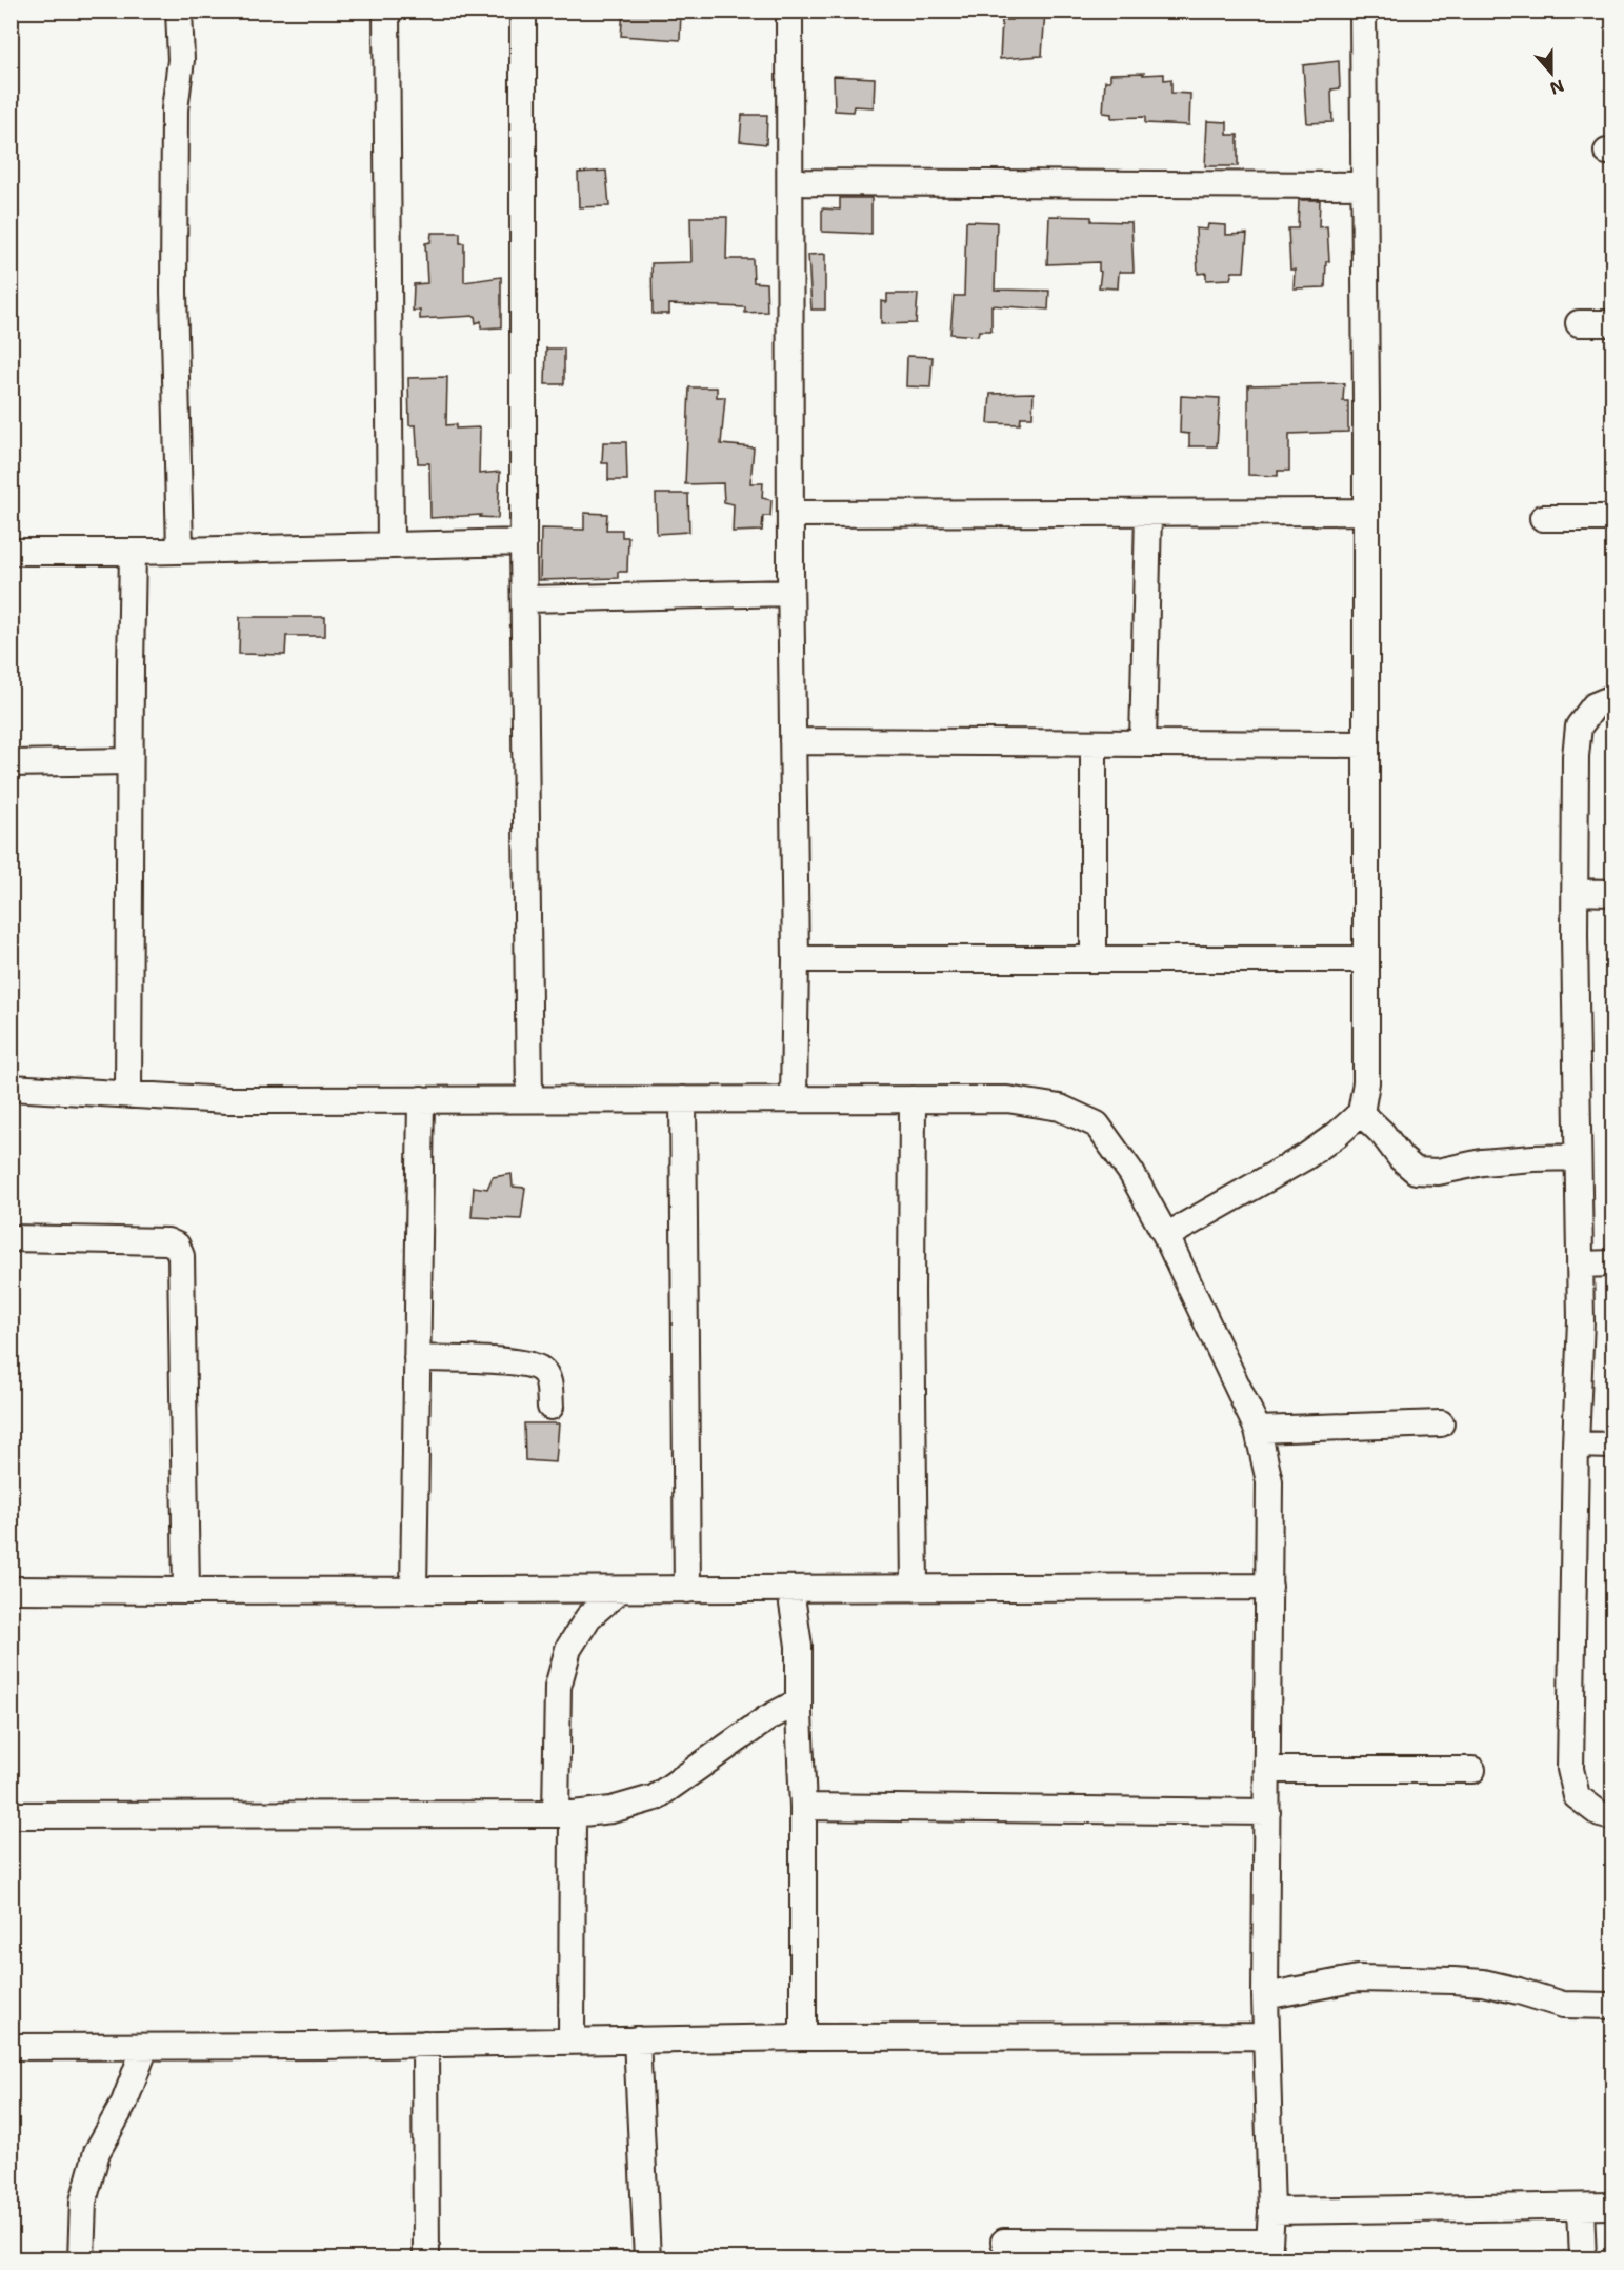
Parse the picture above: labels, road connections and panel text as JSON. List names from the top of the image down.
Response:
{
  "north": "bottom"
}
